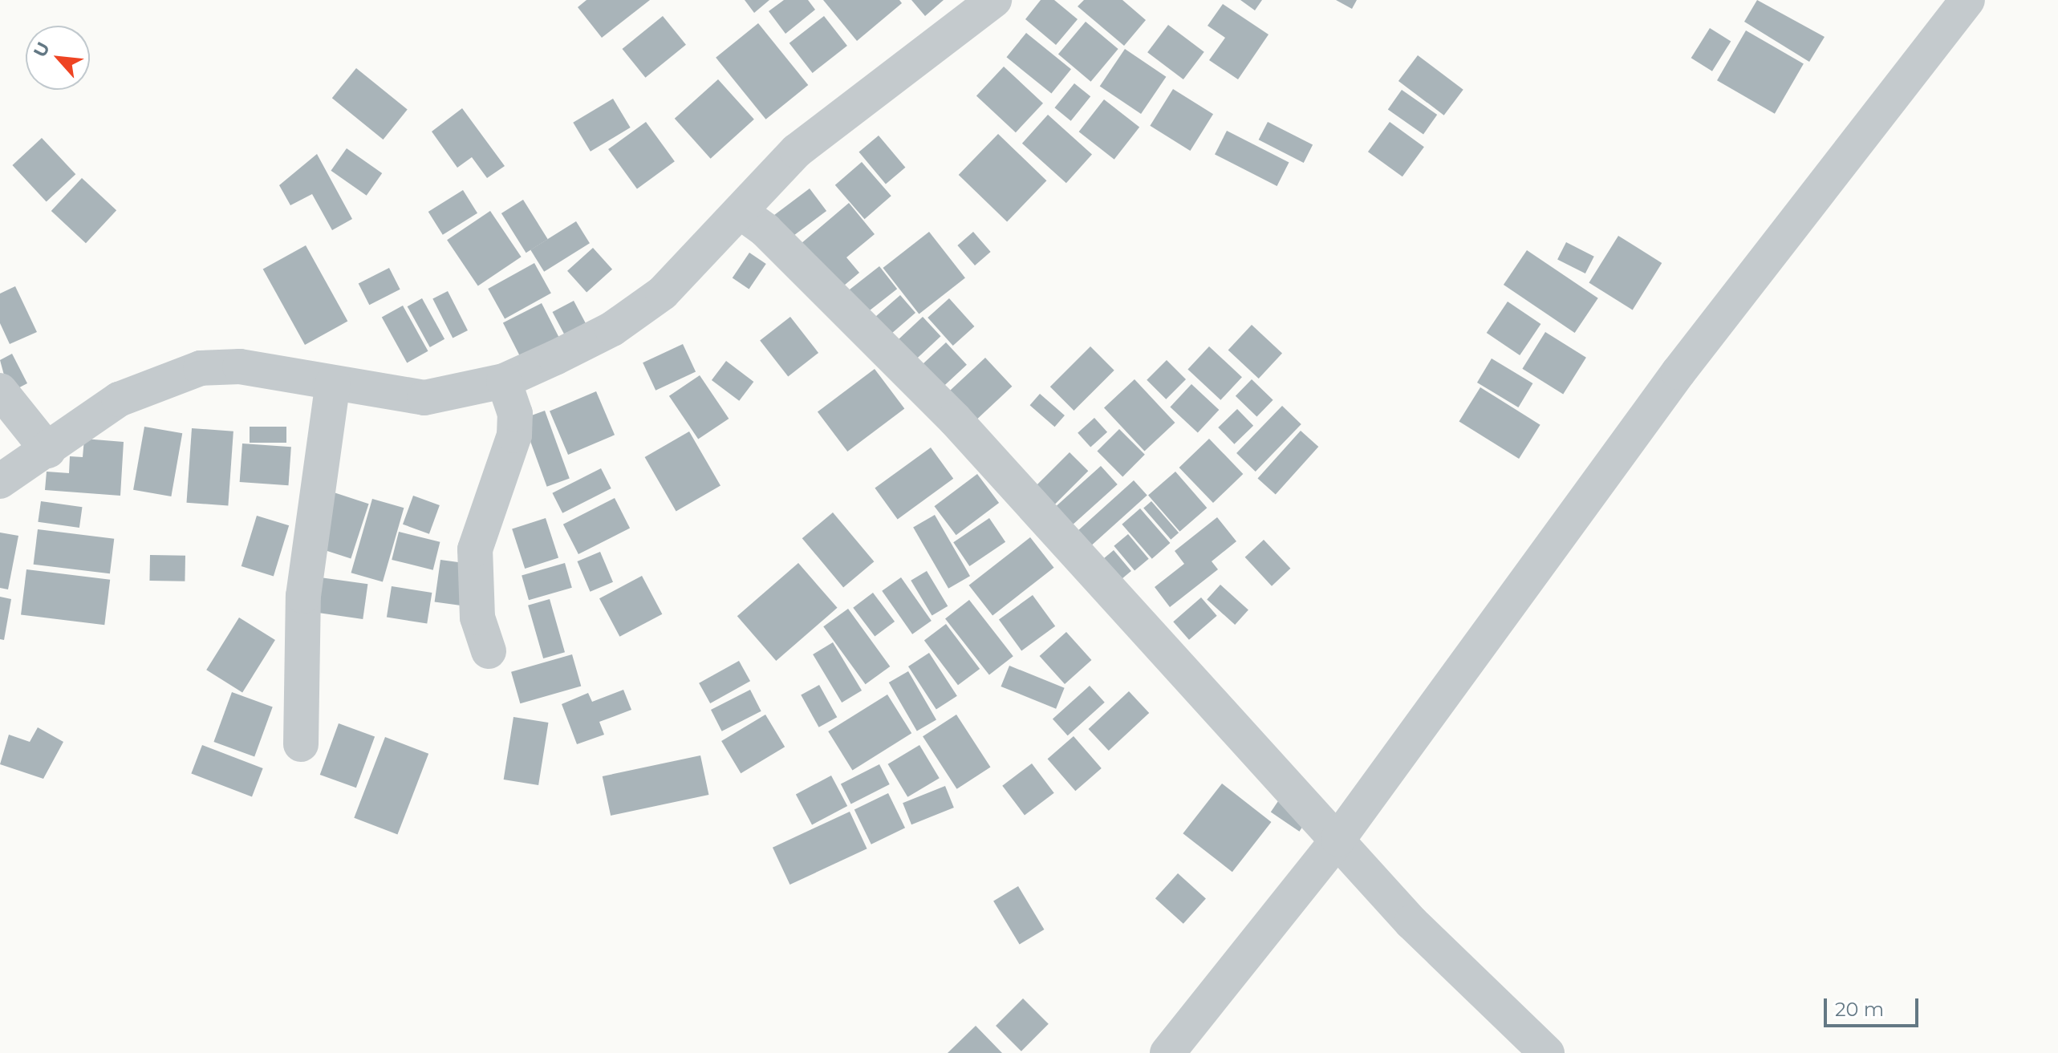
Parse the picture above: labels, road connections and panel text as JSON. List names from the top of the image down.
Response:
{
  "scale_bar": "20 m",
  "north": "top left"
}
